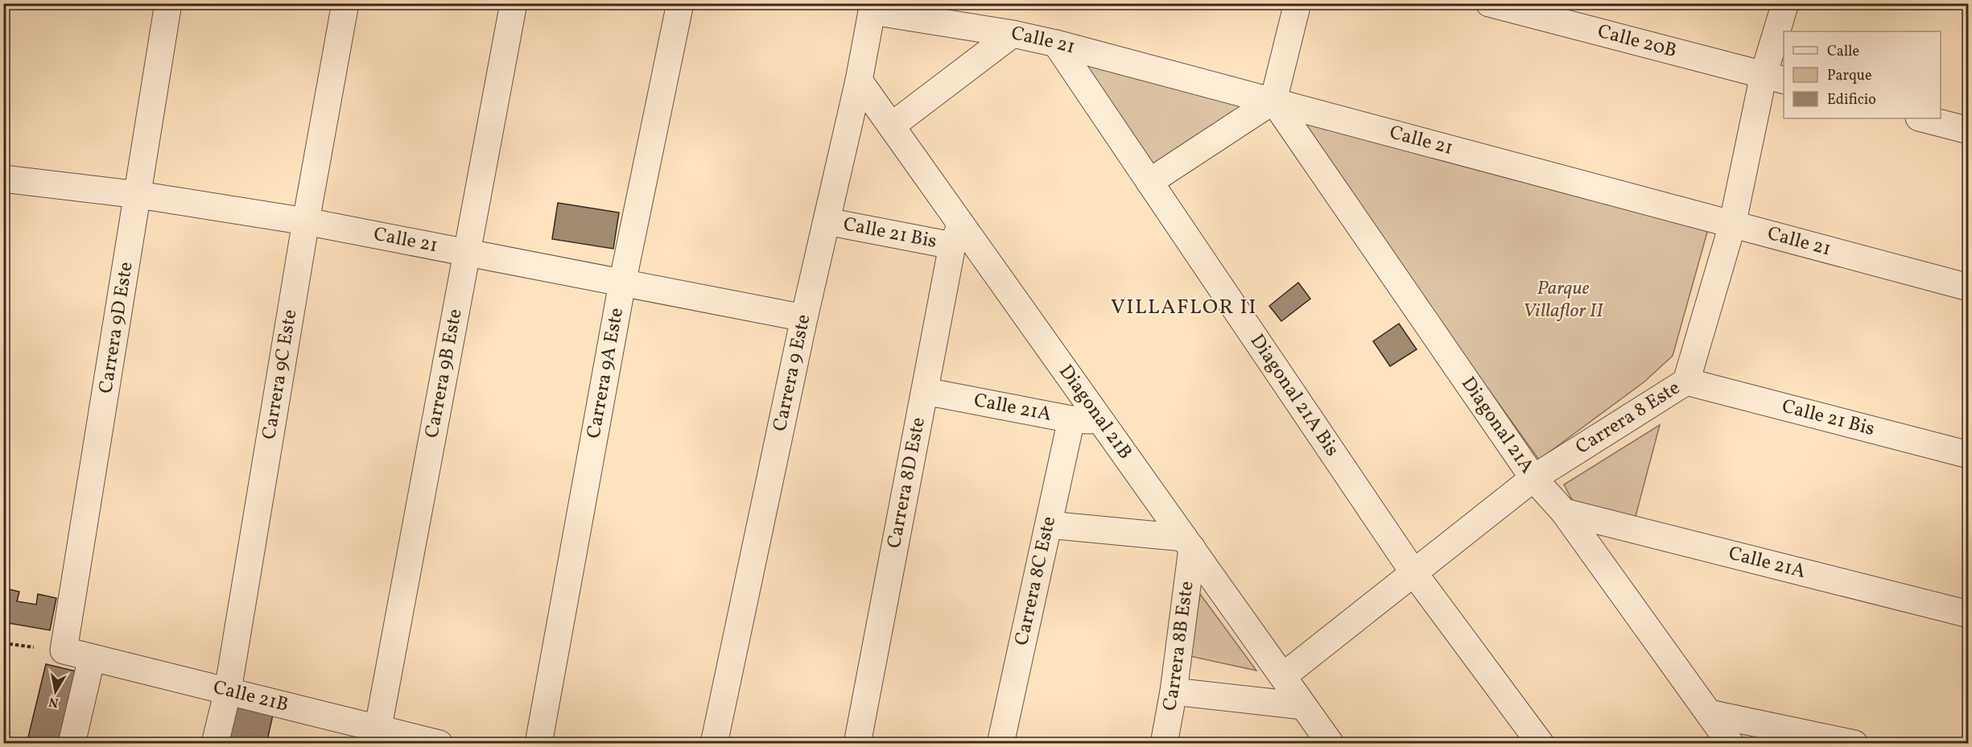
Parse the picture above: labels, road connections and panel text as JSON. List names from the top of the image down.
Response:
{
  "streets": {
    "street": [
      "Calle 21",
      "Calle 20B",
      "Calle 21 Bis",
      "Carrera 9D Este",
      "Carrera 9A Este",
      "Carrera 9C Este",
      "Carrera 9B Este",
      "Carrera 9 Este",
      "Diagonal 21A Bis",
      "Calle 21A",
      "Diagonal 21B",
      "Carrera 8 Este",
      "Diagonal 21A",
      "Carrera 8D Este",
      "Carrera 8C Este",
      "Carrera 8B Este",
      "Calle 21B"
    ]
  },
  "crossings": [
    ["Calle 21", "Carrera 9D Este"],
    ["Calle 21", "Carrera 9A Este"],
    ["Calle 21", "Carrera 9C Este"],
    ["Calle 21", "Carrera 9B Este"],
    ["Calle 21", "Carrera 9 Este"],
    ["Calle 21", "Diagonal 21A Bis"],
    ["Calle 21", "Carrera 8 Este"],
    ["Calle 21", "Diagonal 21A"],
    ["Calle 20B", "Carrera 8 Este"],
    ["Calle 21 Bis", "Carrera 9 Este"],
    ["Calle 21 Bis", "Diagonal 21B"],
    ["Calle 21 Bis", "Carrera 8 Este"],
    ["Calle 21 Bis", "Carrera 8D Este"],
    ["Carrera 9D Este", "Calle 21B"],
    ["Carrera 9C Este", "Calle 21B"],
    ["Carrera 9B Este", "Calle 21B"],
    ["Carrera 9 Este", "Diagonal 21B"],
    ["Diagonal 21A Bis", "Carrera 8 Este"],
    ["Calle 21A", "Diagonal 21B"],
    ["Calle 21A", "Diagonal 21A"],
    ["Calle 21A", "Carrera 8D Este"],
    ["Calle 21A", "Carrera 8C Este"],
    ["Diagonal 21B", "Carrera 8 Este"],
    ["Diagonal 21B", "Carrera 8D Este"],
    ["Diagonal 21B", "Carrera 8B Este"],
    ["Carrera 8 Este", "Diagonal 21A"]
  ],
  "districts": ["VILLAFLOR II"],
  "parks": ["Parque Villaflor II"],
  "legend": ["Calle", "Parque", "Edificio"],
  "north": "bottom"
}
